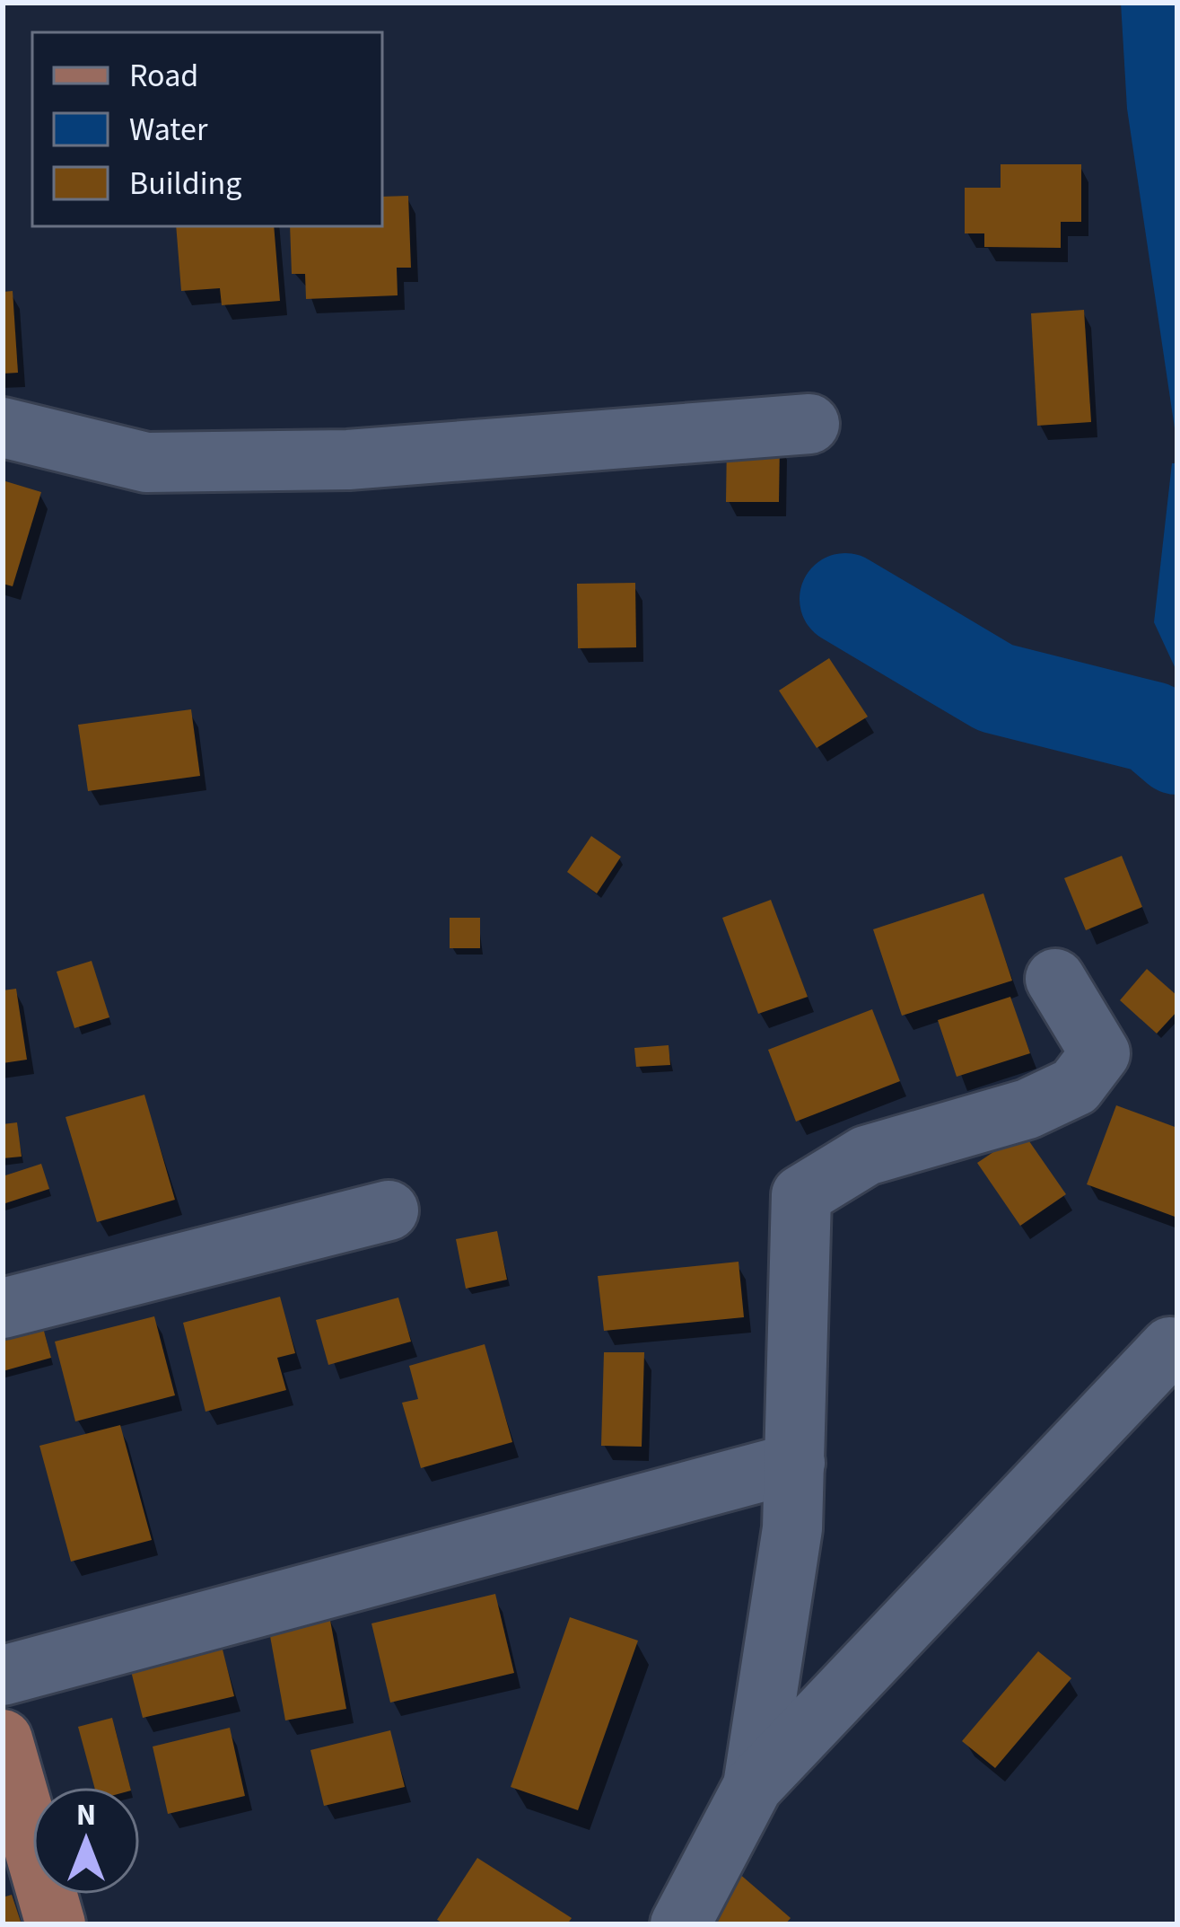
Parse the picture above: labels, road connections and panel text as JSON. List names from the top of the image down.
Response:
{
  "legend": ["Road", "Water", "Building"],
  "north": "top"
}
